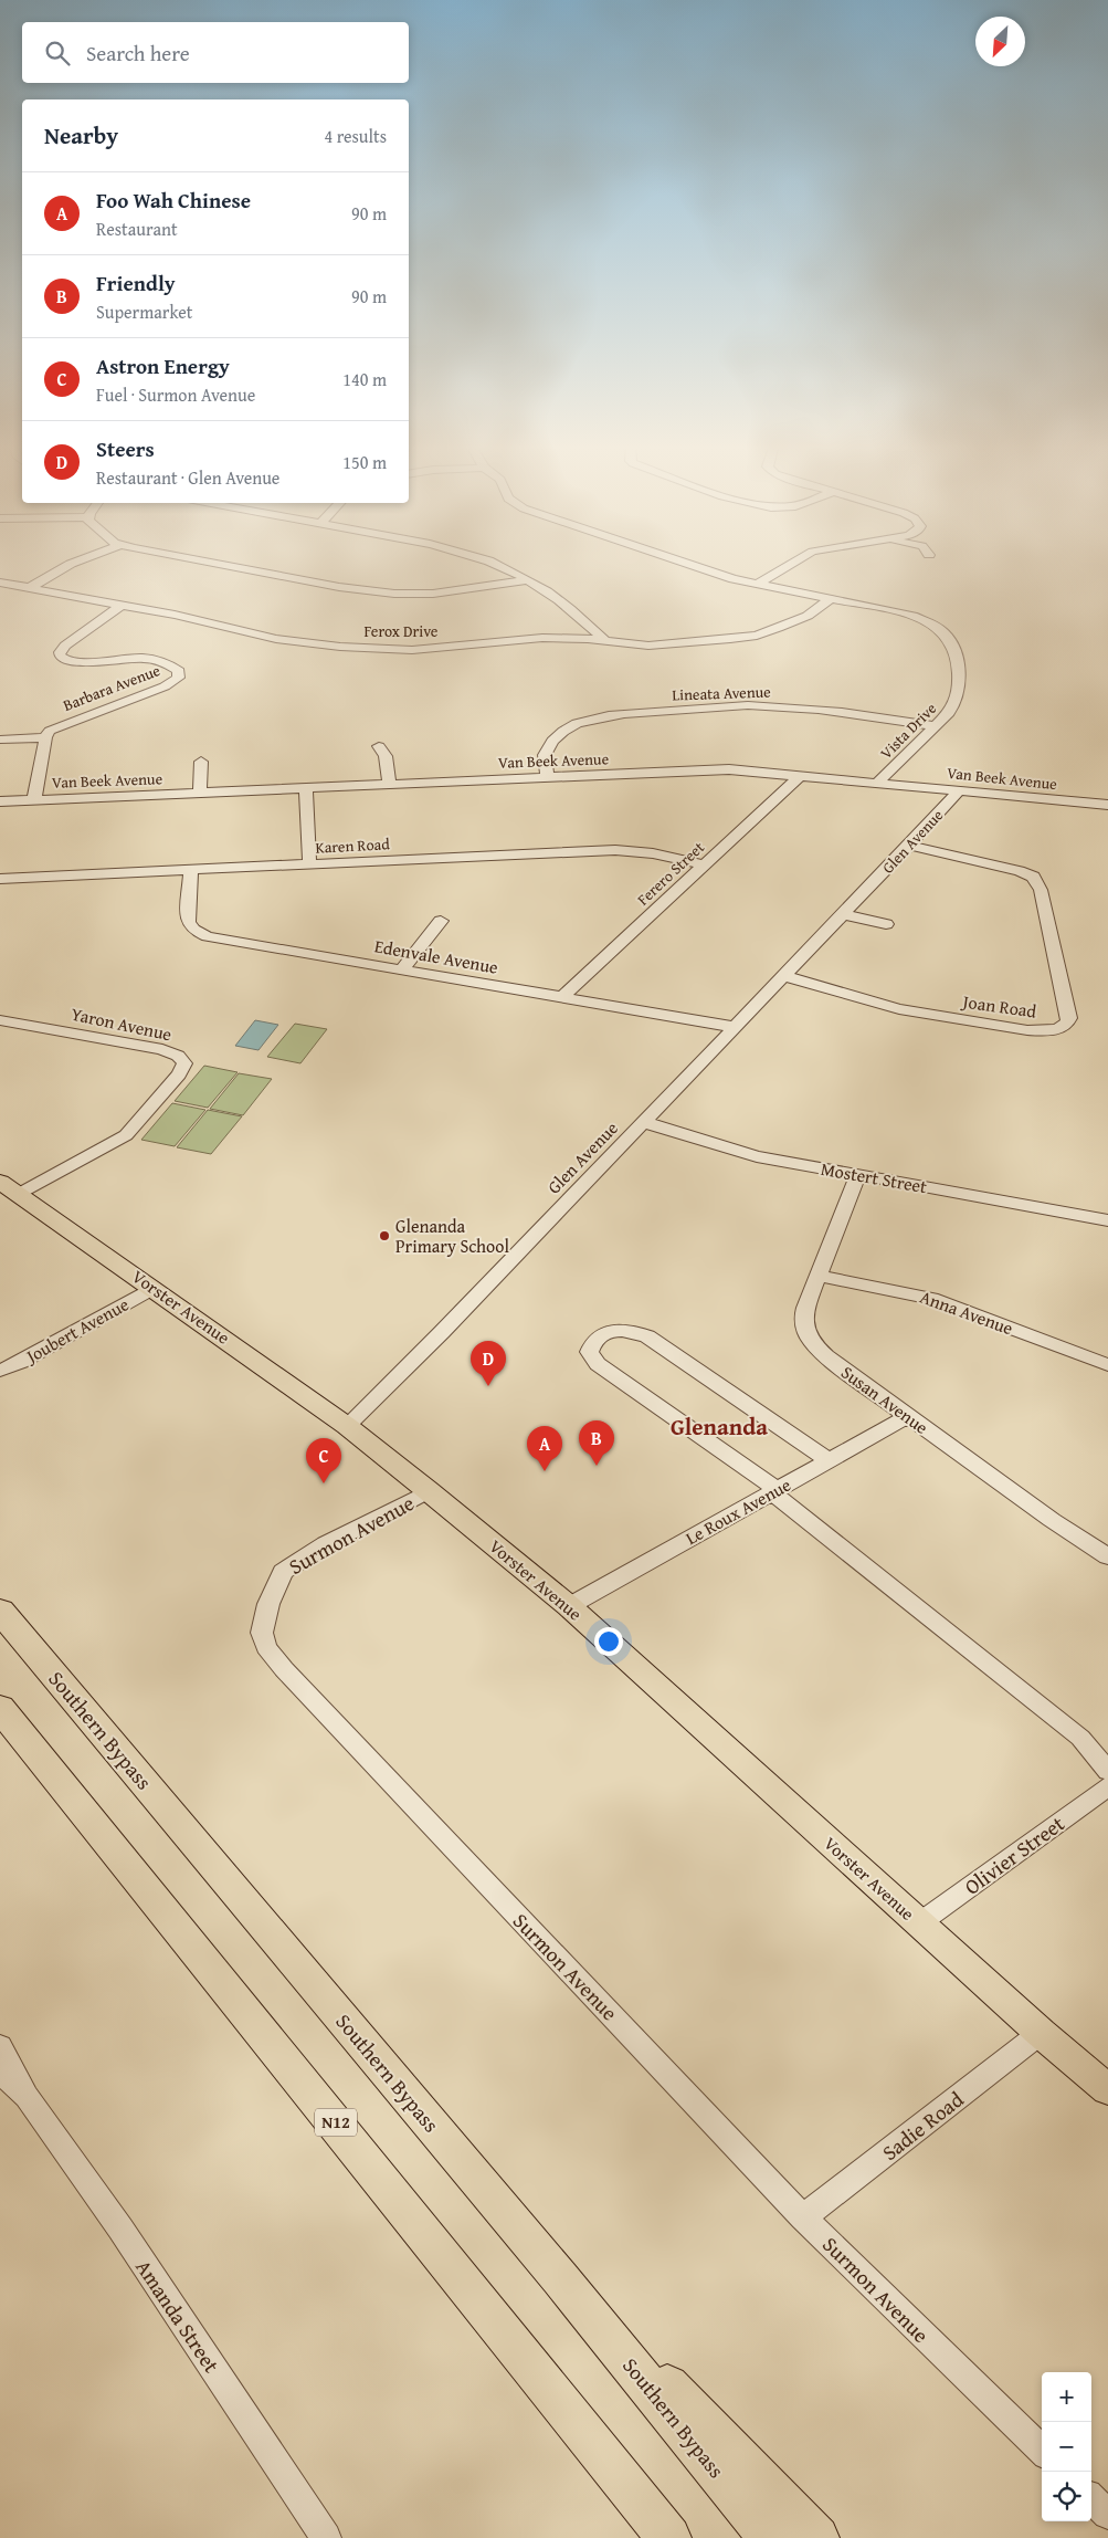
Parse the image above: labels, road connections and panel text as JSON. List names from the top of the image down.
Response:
{
  "streets": {
    "highway": ["Southern Bypass", "N12"],
    "main road": ["Vorster Avenue"],
    "street": [
      "Ferox Drive",
      "Barbara Avenue",
      "Lineata Avenue",
      "Vista Drive",
      "Van Beek Avenue",
      "Glen Avenue",
      "Karen Road",
      "Ferero Street",
      "Edenvale Avenue",
      "Joan Road",
      "Yaron Avenue",
      "Mostert Street",
      "Anna Avenue",
      "Joubert Avenue",
      "Susan Avenue",
      "Le Roux Avenue",
      "Surmon Avenue",
      "Olivier Street",
      "Sadie Road",
      "Amanda Street"
    ]
  },
  "crossings": [
    ["Ferox Drive", "Barbara Avenue"],
    ["Ferox Drive", "Vista Drive"],
    ["Lineata Avenue", "Vista Drive"],
    ["Lineata Avenue", "Van Beek Avenue"],
    ["Vista Drive", "Van Beek Avenue"],
    ["Van Beek Avenue", "Glen Avenue"],
    ["Van Beek Avenue", "Ferero Street"],
    ["Glen Avenue", "Edenvale Avenue"],
    ["Glen Avenue", "Joan Road"],
    ["Glen Avenue", "Mostert Street"],
    ["Glen Avenue", "Vorster Avenue"],
    ["Karen Road", "Ferero Street"],
    ["Karen Road", "Edenvale Avenue"],
    ["Ferero Street", "Edenvale Avenue"],
    ["Yaron Avenue", "Vorster Avenue"],
    ["Mostert Street", "Susan Avenue"],
    ["Vorster Avenue", "Joubert Avenue"],
    ["Vorster Avenue", "Le Roux Avenue"],
    ["Vorster Avenue", "Surmon Avenue"],
    ["Vorster Avenue", "Olivier Street"],
    ["Vorster Avenue", "Sadie Road"],
    ["Anna Avenue", "Susan Avenue"],
    ["Susan Avenue", "Le Roux Avenue"],
    ["Surmon Avenue", "Sadie Road"]
  ],
  "districts": ["Glenanda"],
  "places": ["Glenanda Primary School"],
  "north": "bottom left",
  "page": {
    "search": "Search here",
    "heading": ["Nearby", "4 results"],
    "list": [
      {
        "mark": "A",
        "name": "Foo Wah Chinese",
        "note": "Restaurant",
        "value": "90 m"
      },
      {
        "mark": "B",
        "name": "Friendly",
        "note": "Supermarket",
        "value": "90 m"
      },
      {
        "mark": "C",
        "name": "Astron Energy",
        "note": "Fuel · Surmon Avenue",
        "value": "140 m"
      },
      {
        "mark": "D",
        "name": "Steers",
        "note": "Restaurant · Glen Avenue",
        "value": "150 m"
      }
    ],
    "pins": [
      "D",
      "B",
      "A",
      "C"
    ],
    "map_buttons": ["+", "−"]
  }
}
